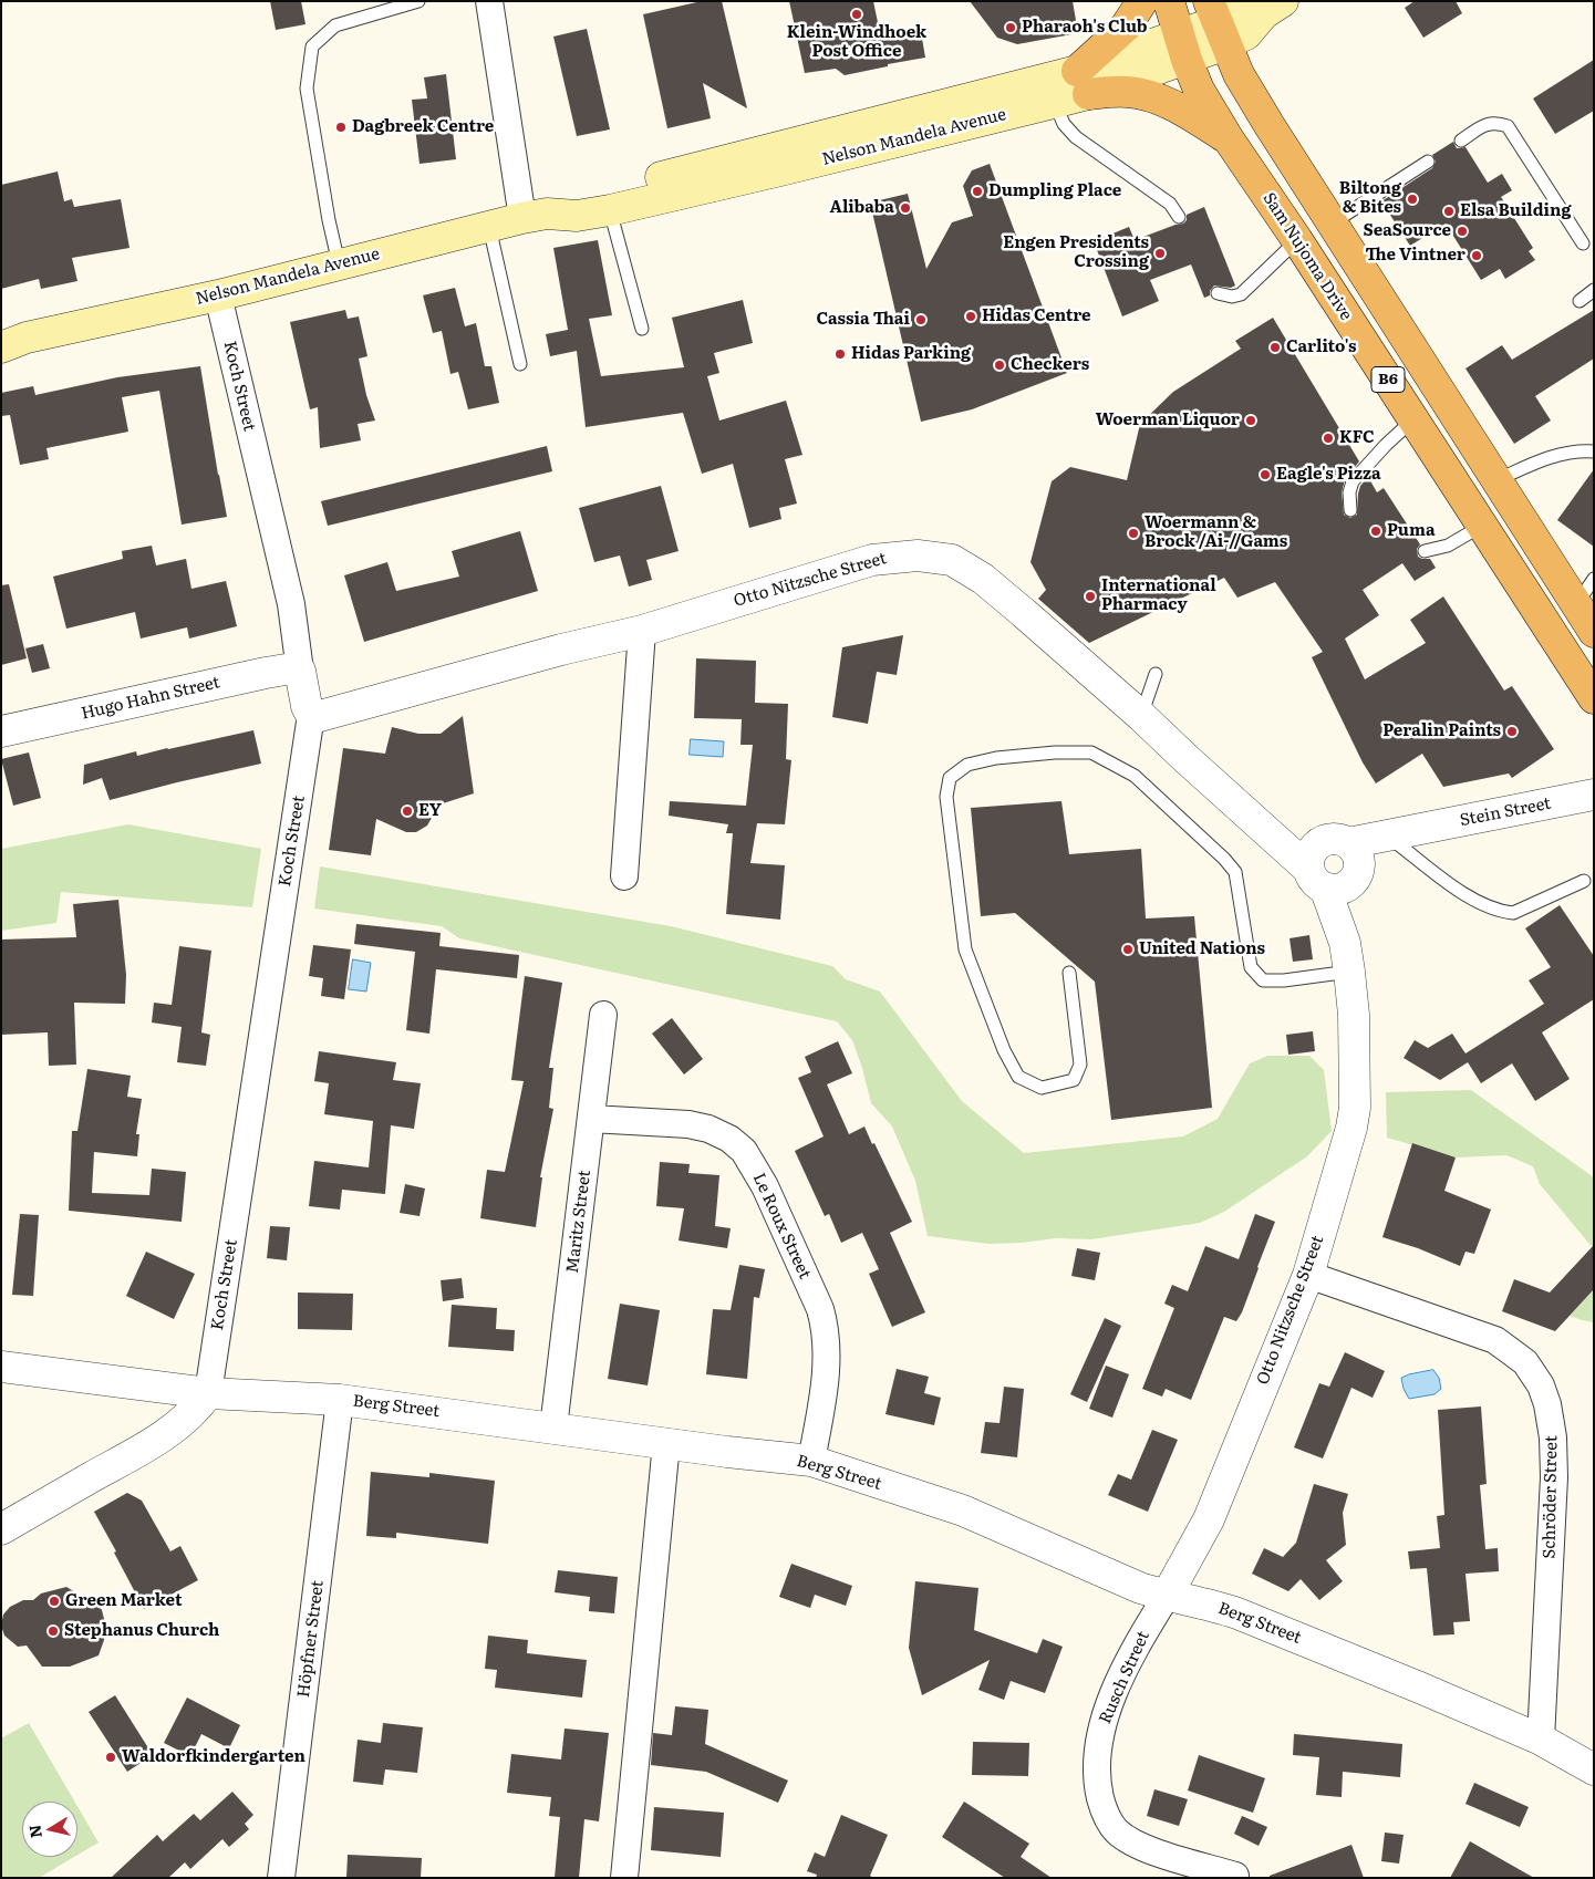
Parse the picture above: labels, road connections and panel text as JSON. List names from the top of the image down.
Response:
{
  "streets": {
    "highway": ["Sam Nujoma Drive", "B6"],
    "main road": ["Nelson Mandela Avenue"],
    "street": [
      "Koch Street",
      "Otto Nitzsche Street",
      "Hugo Hahn Street",
      "Stein Street",
      "Maritz Street",
      "Le Roux Street",
      "Berg Street",
      "Schröder Street",
      "Höpfner Street",
      "Rusch Street"
    ]
  },
  "crossings": [
    ["Nelson Mandela Avenue", "Sam Nujoma Drive"],
    ["Nelson Mandela Avenue", "B6"],
    ["Nelson Mandela Avenue", "Koch Street"],
    ["Koch Street", "Otto Nitzsche Street"],
    ["Koch Street", "Hugo Hahn Street"],
    ["Koch Street", "Berg Street"],
    ["Otto Nitzsche Street", "Stein Street"],
    ["Otto Nitzsche Street", "Berg Street"],
    ["Otto Nitzsche Street", "Schröder Street"],
    ["Otto Nitzsche Street", "Rusch Street"],
    ["Maritz Street", "Le Roux Street"],
    ["Maritz Street", "Berg Street"],
    ["Le Roux Street", "Berg Street"],
    ["Berg Street", "Schröder Street"],
    ["Berg Street", "Höpfner Street"],
    ["Berg Street", "Rusch Street"]
  ],
  "places": [
    "Klein-Windhoek Post Office",
    "Pharaoh's Club",
    "Dagbreek Centre",
    "Dumpling Place",
    "Biltong & Bites",
    "Alibaba",
    "Elsa Building",
    "SeaSource",
    "Engen Presidents Crossing",
    "The Vintner",
    "Hidas Centre",
    "Cassia Thai",
    "Carlito's",
    "Hidas Parking",
    "Checkers",
    "Woerman Liquor",
    "KFC",
    "Eagle's Pizza",
    "Puma",
    "Woermann & Brock /Ai-//Gams",
    "International Pharmacy",
    "Peralin Paints",
    "EY",
    "United Nations",
    "Green Market",
    "Stephanus Church",
    "Waldorfkindergarten"
  ],
  "north": "left"
}
